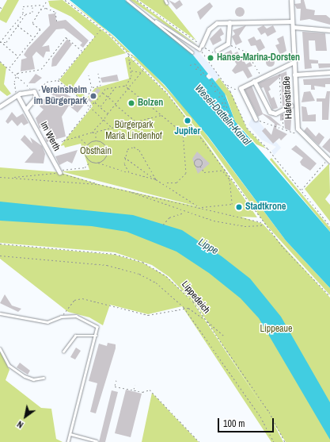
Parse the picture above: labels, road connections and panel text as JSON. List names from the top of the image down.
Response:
{
  "streets": {
    "street": ["Hafenstraße", "Im Werth"],
    "path": ["Lippedeich"]
  },
  "water": ["Wesel-Datteln-Kanal", "Lippe"],
  "parks": ["Bürgerpark Maria Lindenhof", "Obsthain", "Lippeaue"],
  "places": [
    "Hanse-Marina-Dorsten",
    "Vereinsheim im Bürgerpark",
    "Bolzen",
    "Jupiter",
    "Stadtkrone"
  ],
  "scale_bar": "100 m",
  "north": "bottom left"
}
